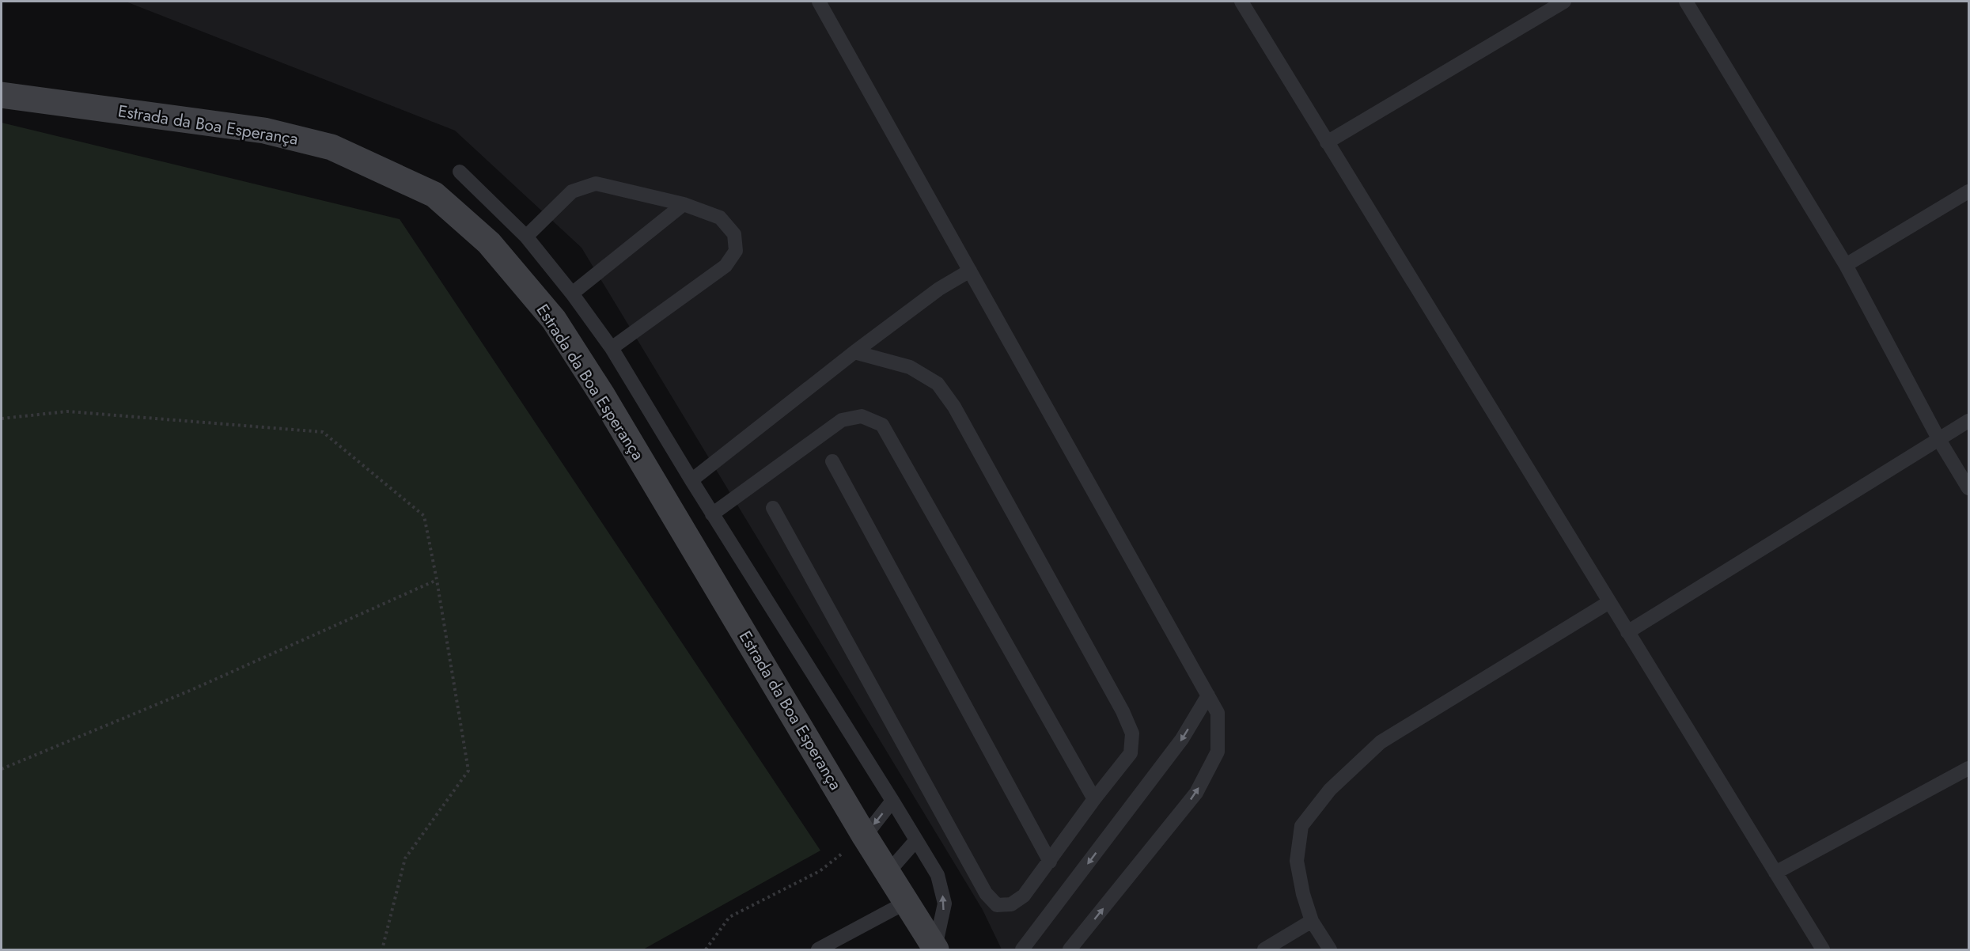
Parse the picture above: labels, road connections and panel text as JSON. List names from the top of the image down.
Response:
{
  "streets": {
    "main road": ["Estrada da Boa Esperança"]
  }
}
